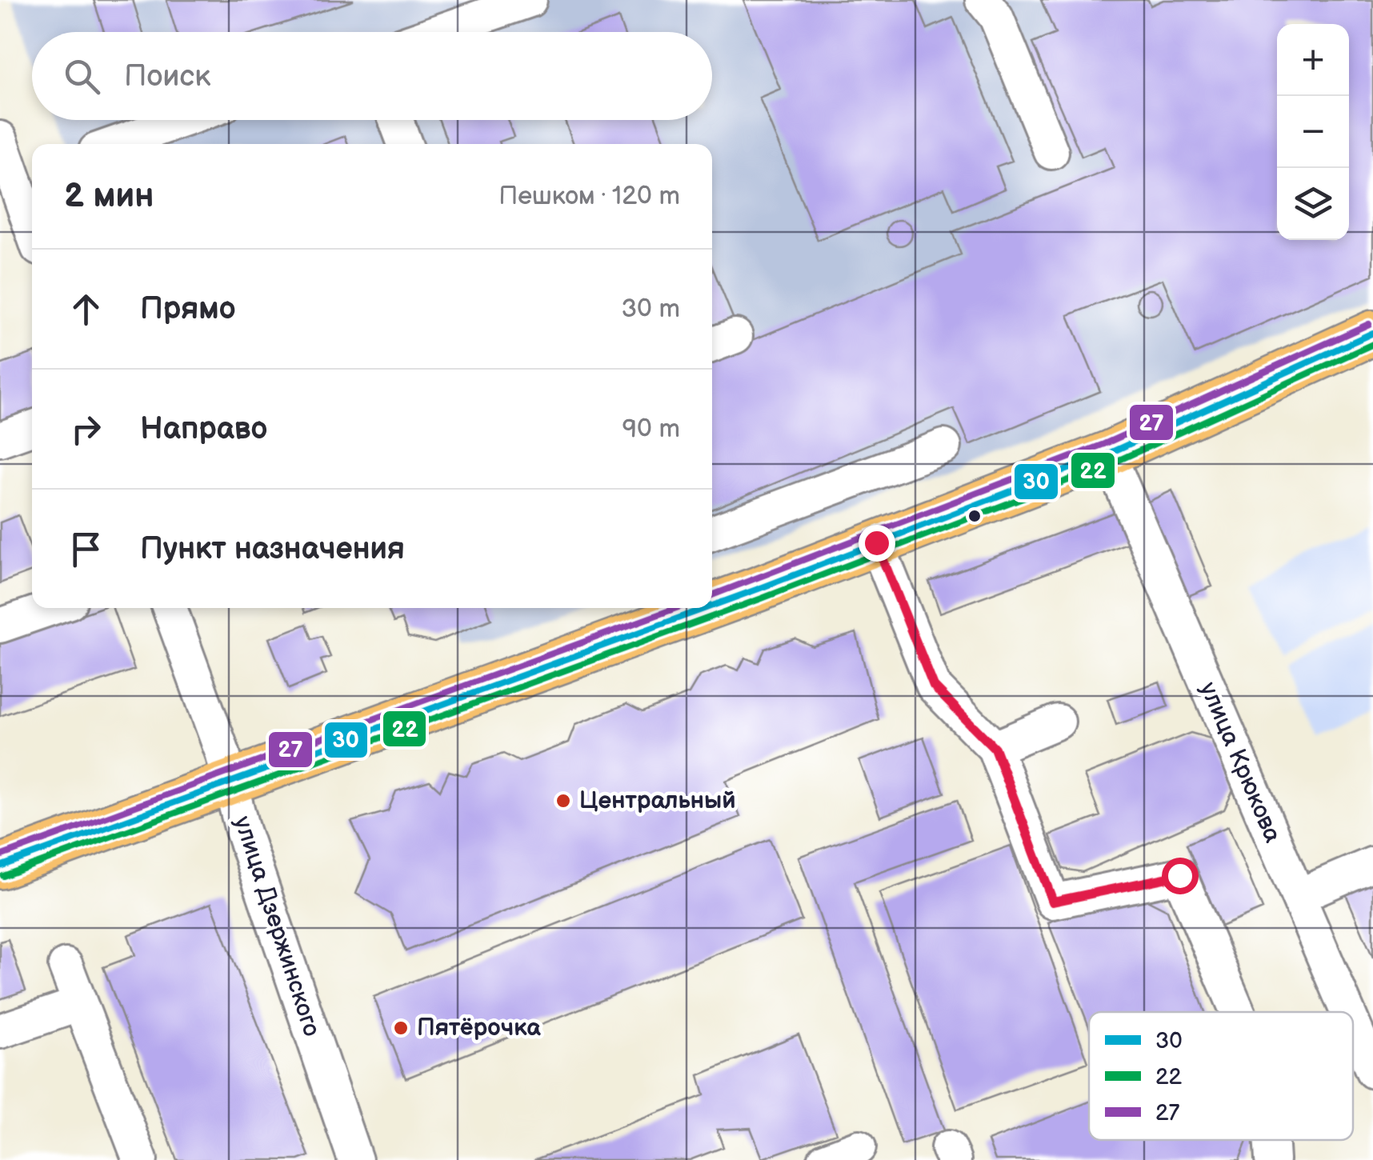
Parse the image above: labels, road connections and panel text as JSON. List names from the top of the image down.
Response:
{
  "streets": {
    "street": ["улица Крюкова", "улица Дзержинского"]
  },
  "places": ["Центральный", "Пятёрочка"],
  "lines": ["transit line 27", "transit line 30", "transit line 22"],
  "legend": ["30", "22", "27"],
  "page": {
    "map_buttons": ["+", "−"],
    "search": "Поиск",
    "heading": ["2 мин", "Пешком · 120 m"],
    "list": [
      ["Прямо", "30 m"],
      ["Направо", "90 m"],
      "Пункт назначения"
    ]
  }
}
